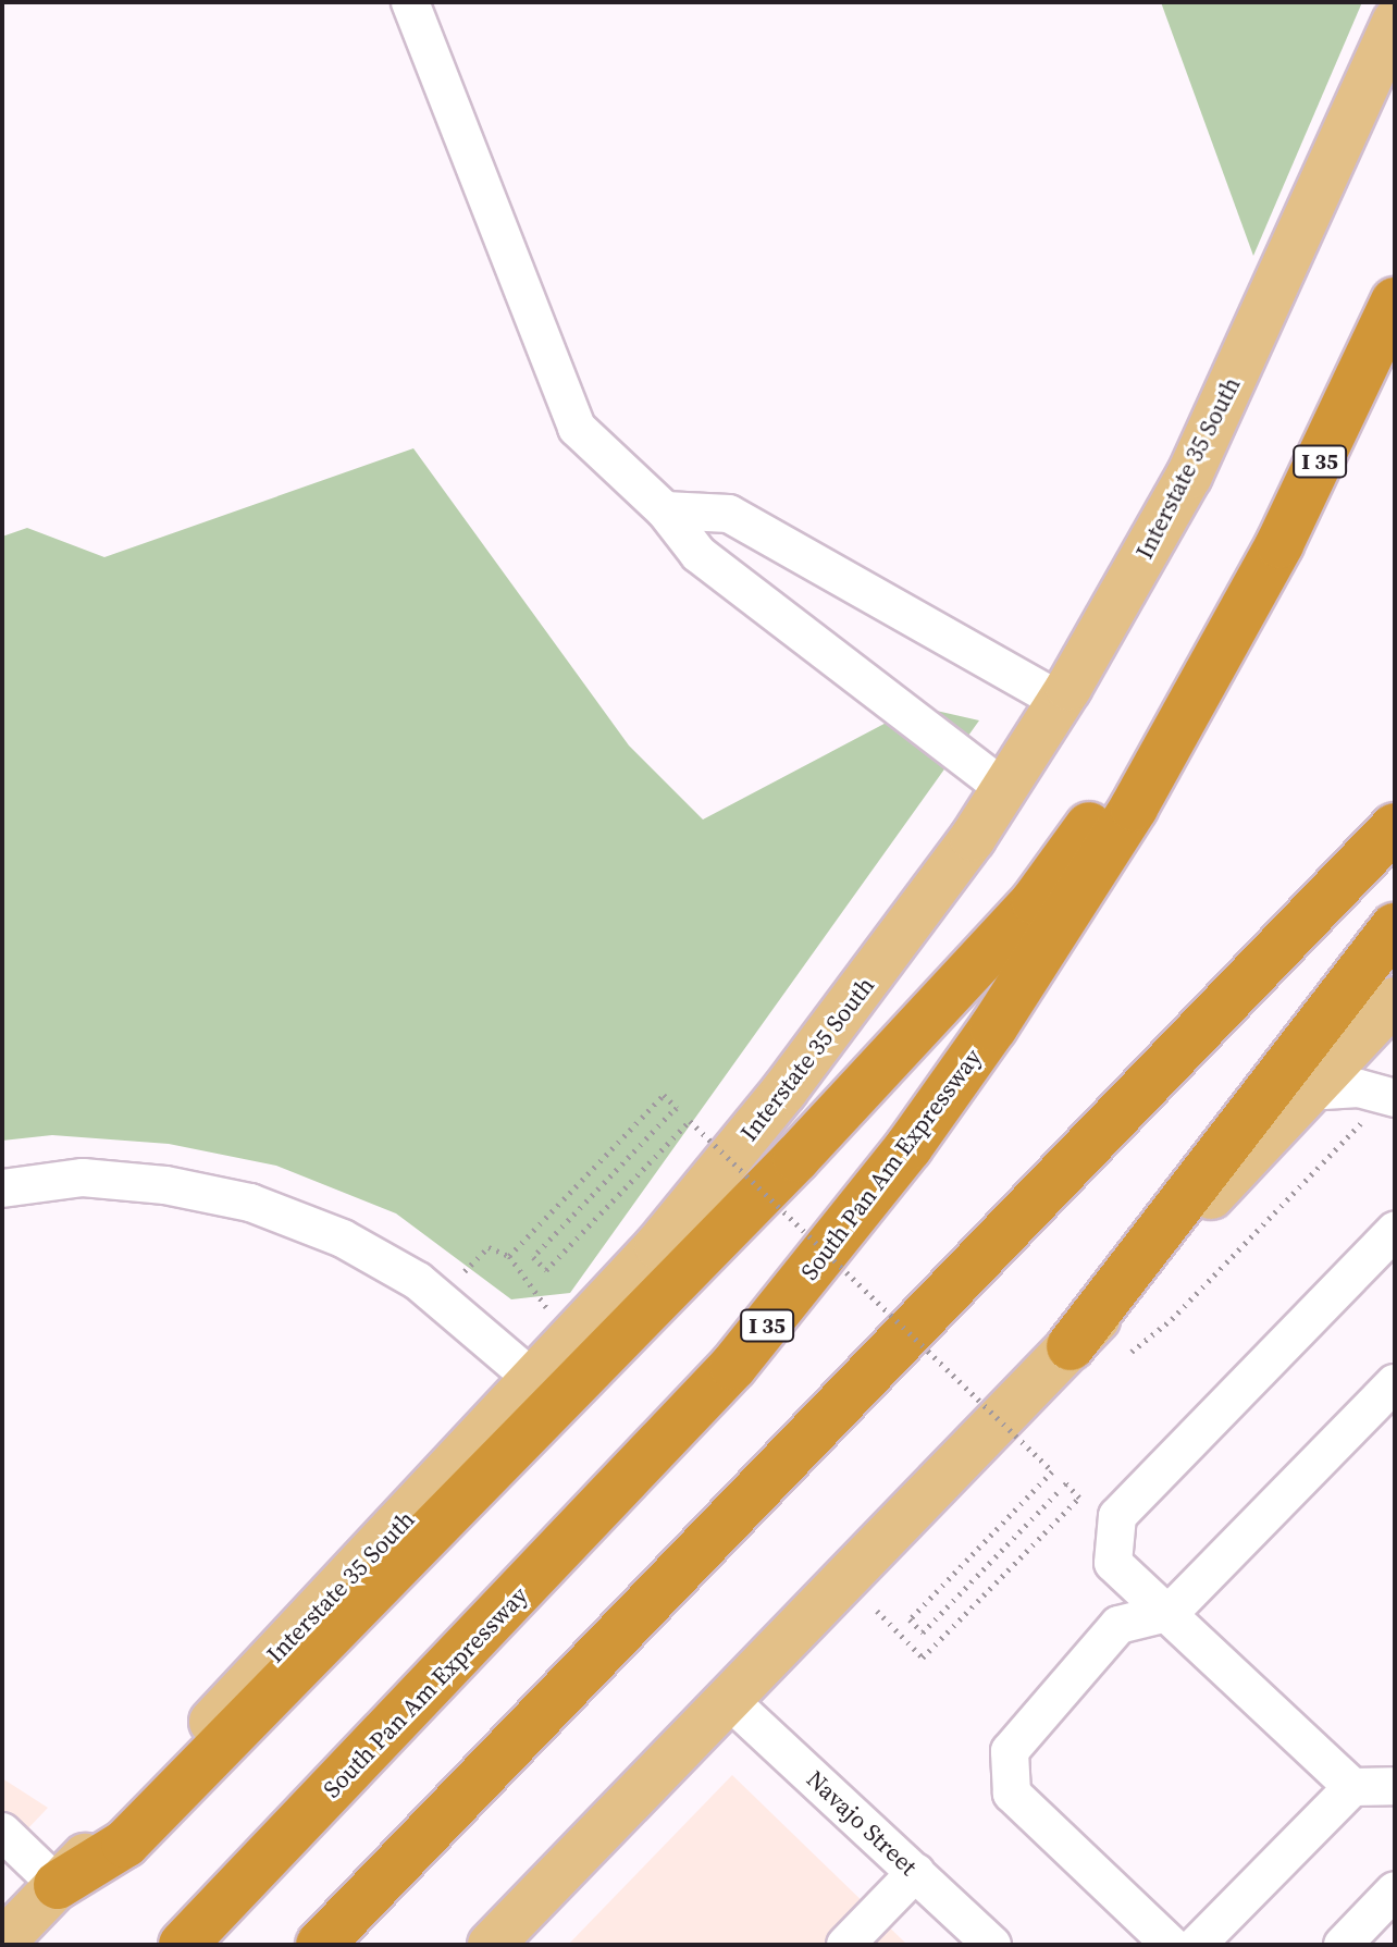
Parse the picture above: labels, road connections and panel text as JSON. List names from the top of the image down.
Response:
{
  "streets": {
    "highway": ["I 35", "South Pan Am Expressway"],
    "main road": ["Interstate 35 South"],
    "street": ["Navajo Street"]
  }
}
